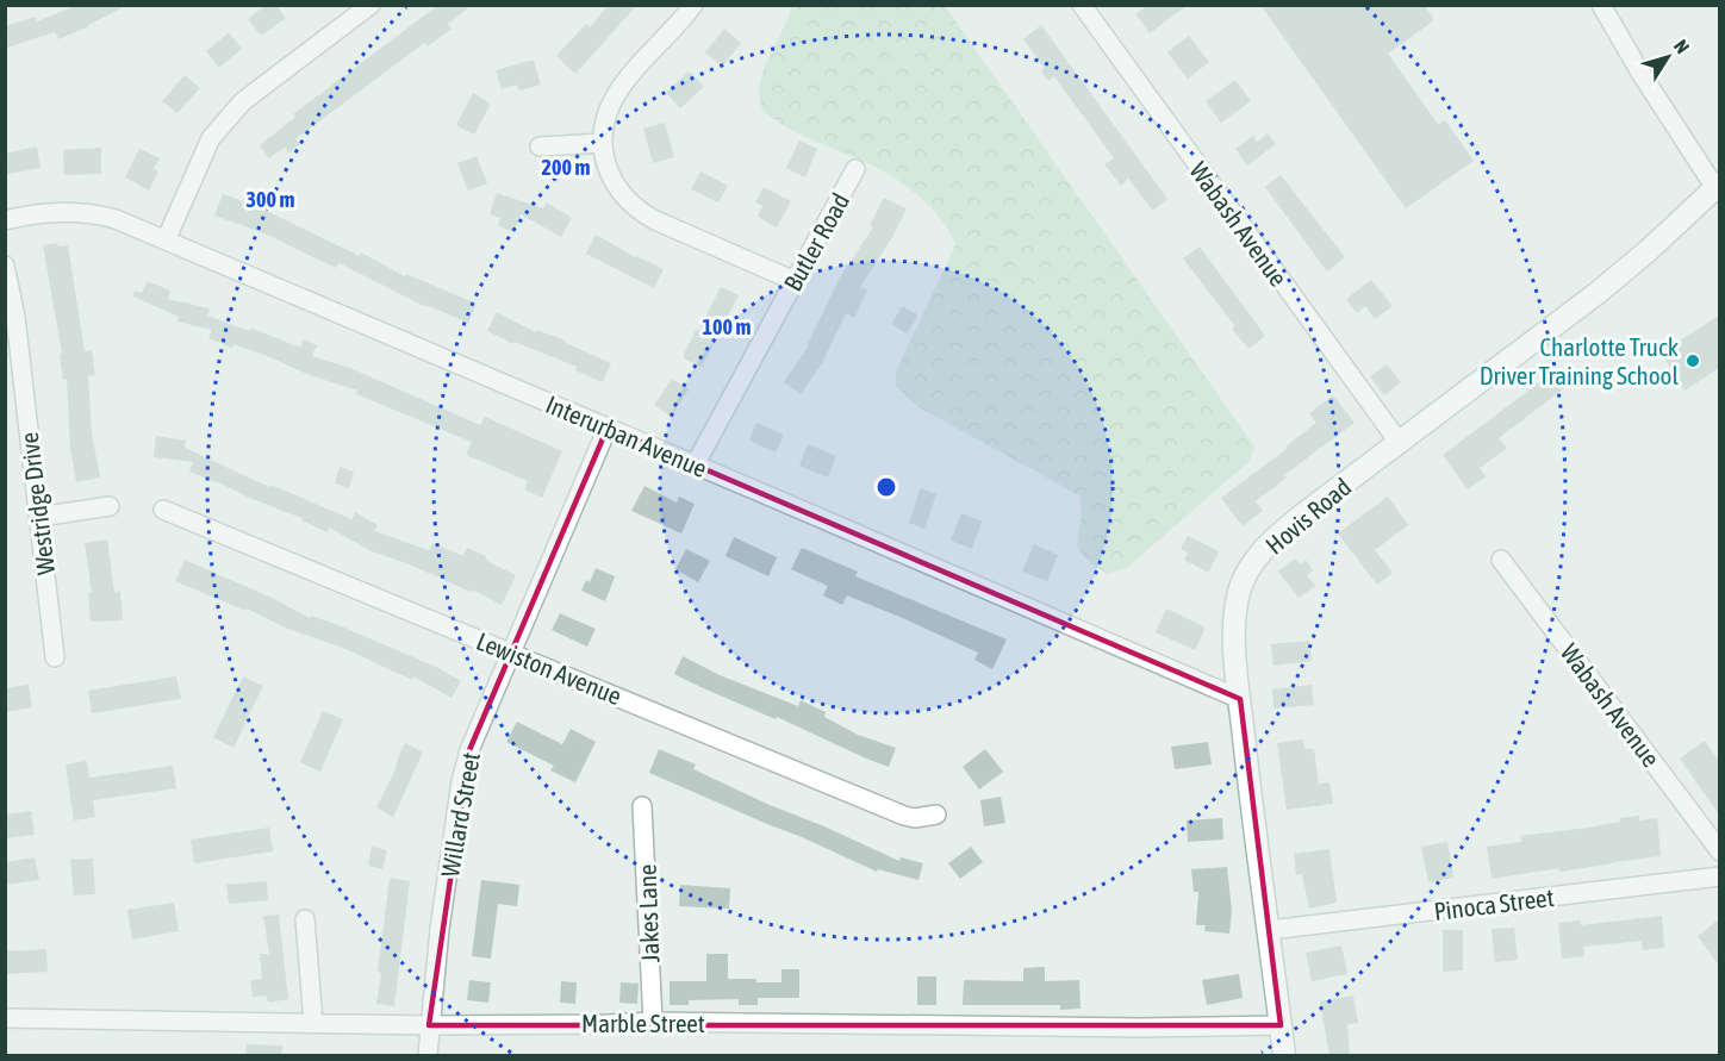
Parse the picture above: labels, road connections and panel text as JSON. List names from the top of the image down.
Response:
{
  "streets": {
    "street": [
      "Wabash Avenue",
      "Butler Road",
      "Interurban Avenue",
      "Westridge Drive",
      "Hovis Road",
      "Lewiston Avenue",
      "Willard Street",
      "Pinoca Street",
      "Jakes Lane",
      "Marble Street"
    ]
  },
  "crossings": [
    ["Wabash Avenue", "Hovis Road"],
    ["Butler Road", "Interurban Avenue"],
    ["Interurban Avenue", "Hovis Road"],
    ["Interurban Avenue", "Willard Street"],
    ["Hovis Road", "Pinoca Street"],
    ["Hovis Road", "Marble Street"],
    ["Lewiston Avenue", "Willard Street"],
    ["Willard Street", "Marble Street"],
    ["Jakes Lane", "Marble Street"]
  ],
  "places": ["Charlotte Truck Driver Training School"],
  "north": "top right",
  "rings": ["200 m", "300 m", "100 m"]
}
